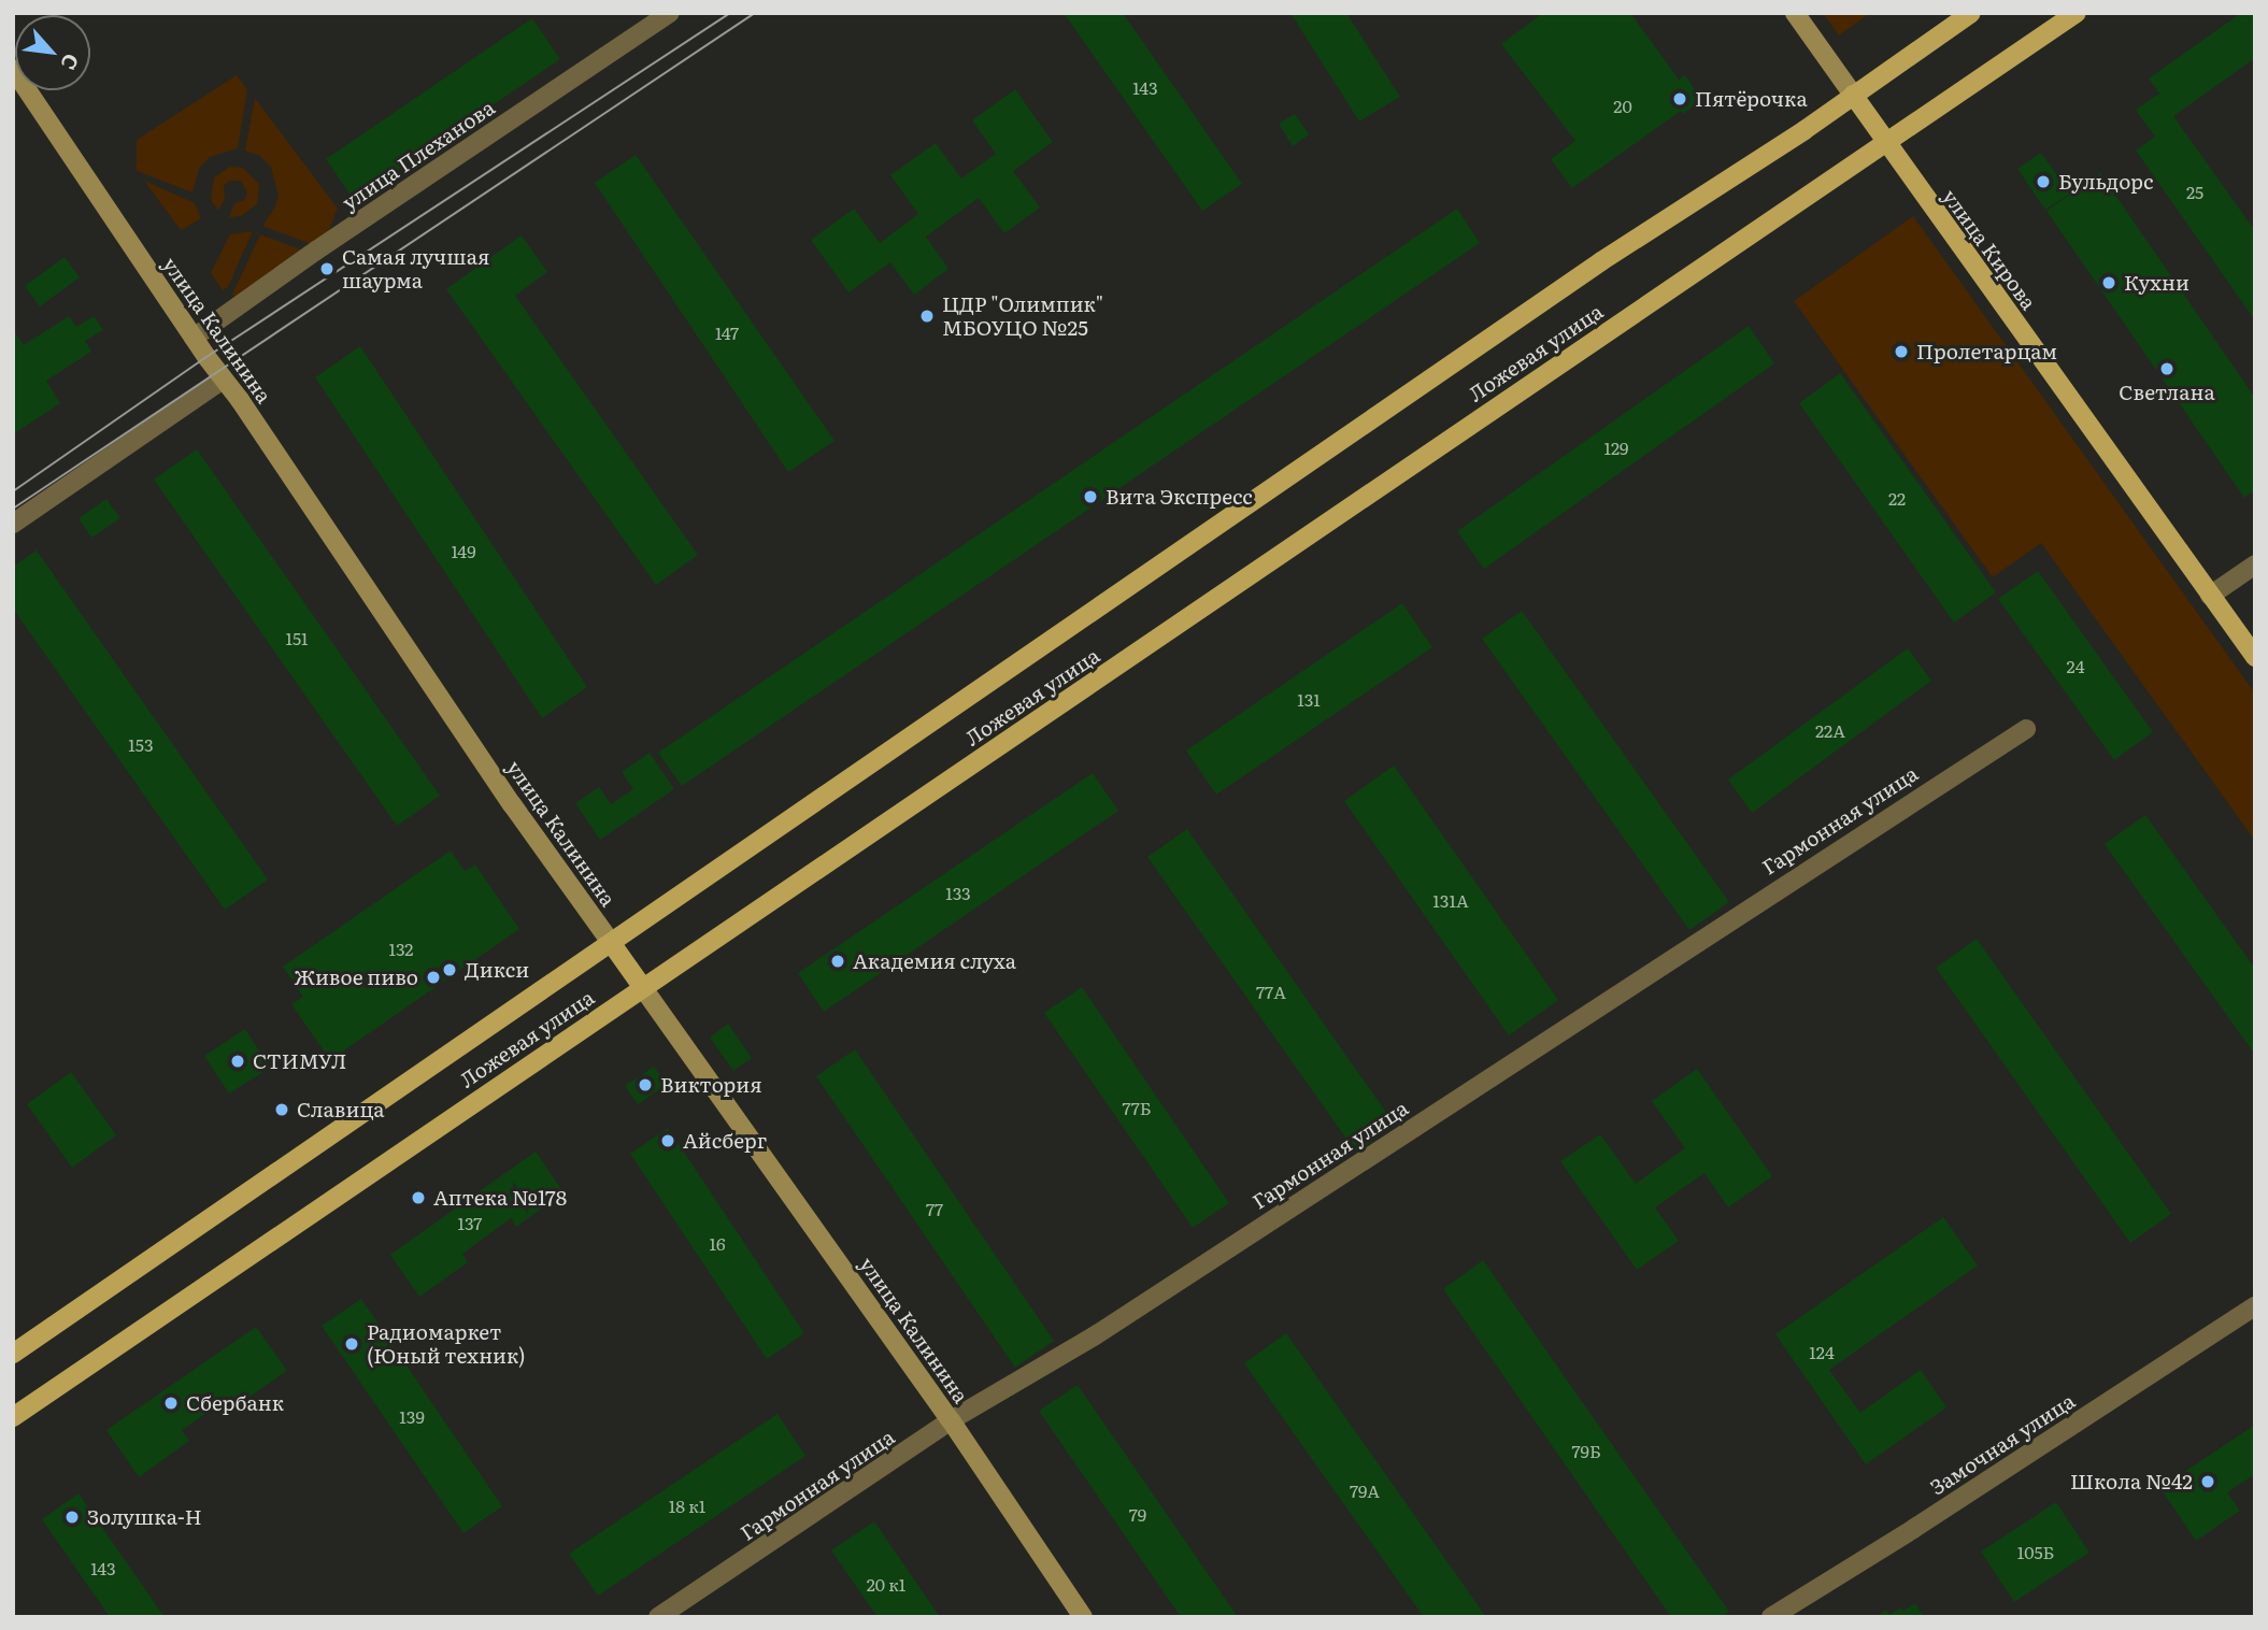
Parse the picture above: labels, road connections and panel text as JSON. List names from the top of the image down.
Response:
{
  "streets": {
    "main road": ["улица Кирова", "улица Калинина", "Ложевая улица"],
    "street": ["улица Плеханова", "Гармонная улица", "Замочная улица"]
  },
  "crossings": [
    ["улица Плеханова", "улица Калинина"],
    ["улица Кирова", "Ложевая улица"],
    ["улица Калинина", "Ложевая улица"],
    ["улица Калинина", "Гармонная улица"]
  ],
  "places": [
    "Пятёрочка",
    "Бульдорс",
    "Самая лучшая шаурма",
    "Кухни",
    "ЦДР \"Олимпик\" МБОУЦО №25",
    "Пролетарцам",
    "Светлана",
    "Вита Экспресс",
    "Академия слуха",
    "Дикси",
    "Живое пиво",
    "СТИМУЛ",
    "Виктория",
    "Славица",
    "Айсберг",
    "Аптека №178",
    "Радиомаркет (Юный техник)",
    "Сбербанк",
    "Школа №42",
    "Золушка-Н"
  ],
  "house_numbers": [
    "143",
    "20",
    "25",
    "147",
    "129",
    "22",
    "149",
    "151",
    "24",
    "131",
    "22А",
    "153",
    "133",
    "131А",
    "132",
    "77А",
    "77Б",
    "77",
    "137",
    "16",
    "124",
    "139",
    "79Б",
    "79А",
    "18 к1",
    "79",
    "105Б",
    "143",
    "20 к1"
  ],
  "north": "bottom right"
}
